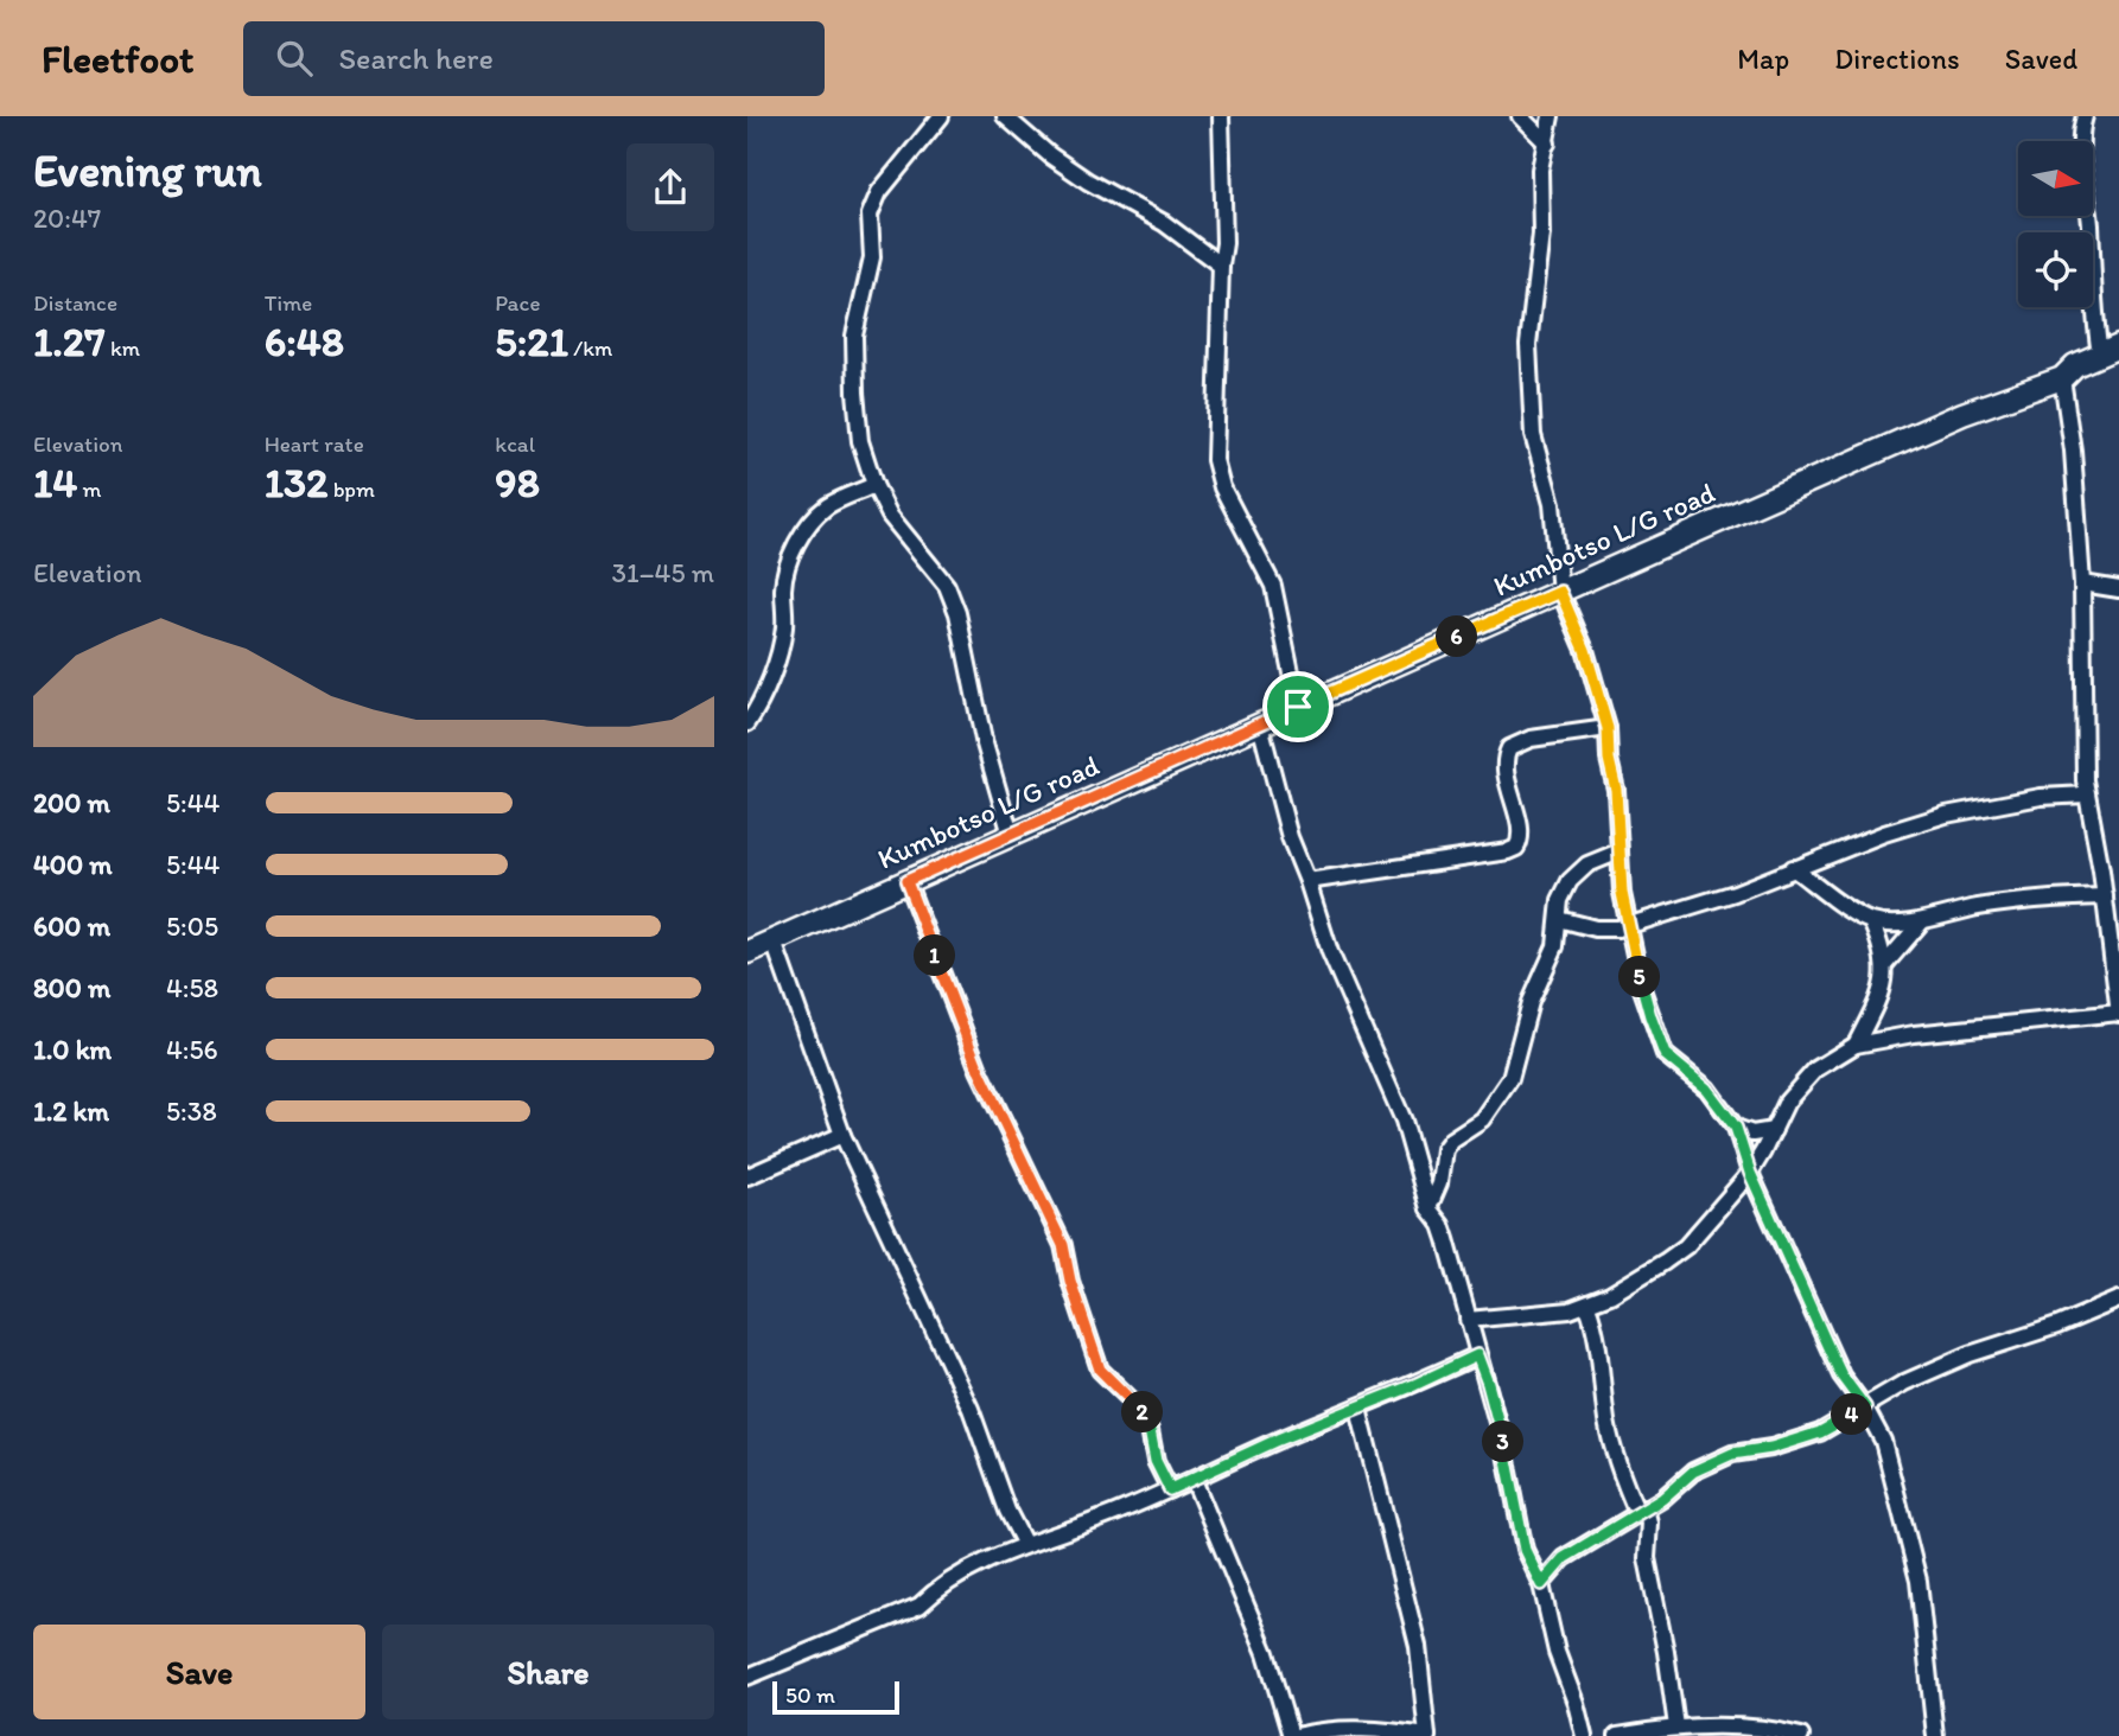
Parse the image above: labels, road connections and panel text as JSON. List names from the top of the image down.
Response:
{
  "streets": {
    "main road": ["Kumbotso L/G road"]
  },
  "scale_bar": "50 m",
  "north": "right",
  "page": {
    "header": "Fleetfoot",
    "search": "Search here",
    "nav": ["Map", "Directions", "Saved"],
    "heading": ["Evening run", "20:47"],
    "stats": [
      ["Distance", "1.27 km"],
      ["Time", "6:48"],
      ["Pace", "5:21 /km"],
      ["Elevation", "14 m"],
      ["Heart rate", "132 bpm"],
      ["kcal", "98"]
    ],
    "chart": ["Elevation", "31–45 m"],
    "pins": [
      "6",
      "1",
      "5",
      "2",
      "4",
      "3"
    ],
    "list": [
      {
        "name": "200 m",
        "note": "5:44"
      },
      {
        "name": "400 m",
        "note": "5:44"
      },
      {
        "name": "600 m",
        "note": "5:05"
      },
      {
        "name": "800 m",
        "note": "4:58"
      },
      {
        "name": "1.0 km",
        "note": "4:56"
      },
      {
        "name": "1.2 km",
        "note": "5:38"
      }
    ],
    "buttons": ["Save", "Share"],
    "scale": "50 m"
  }
}
